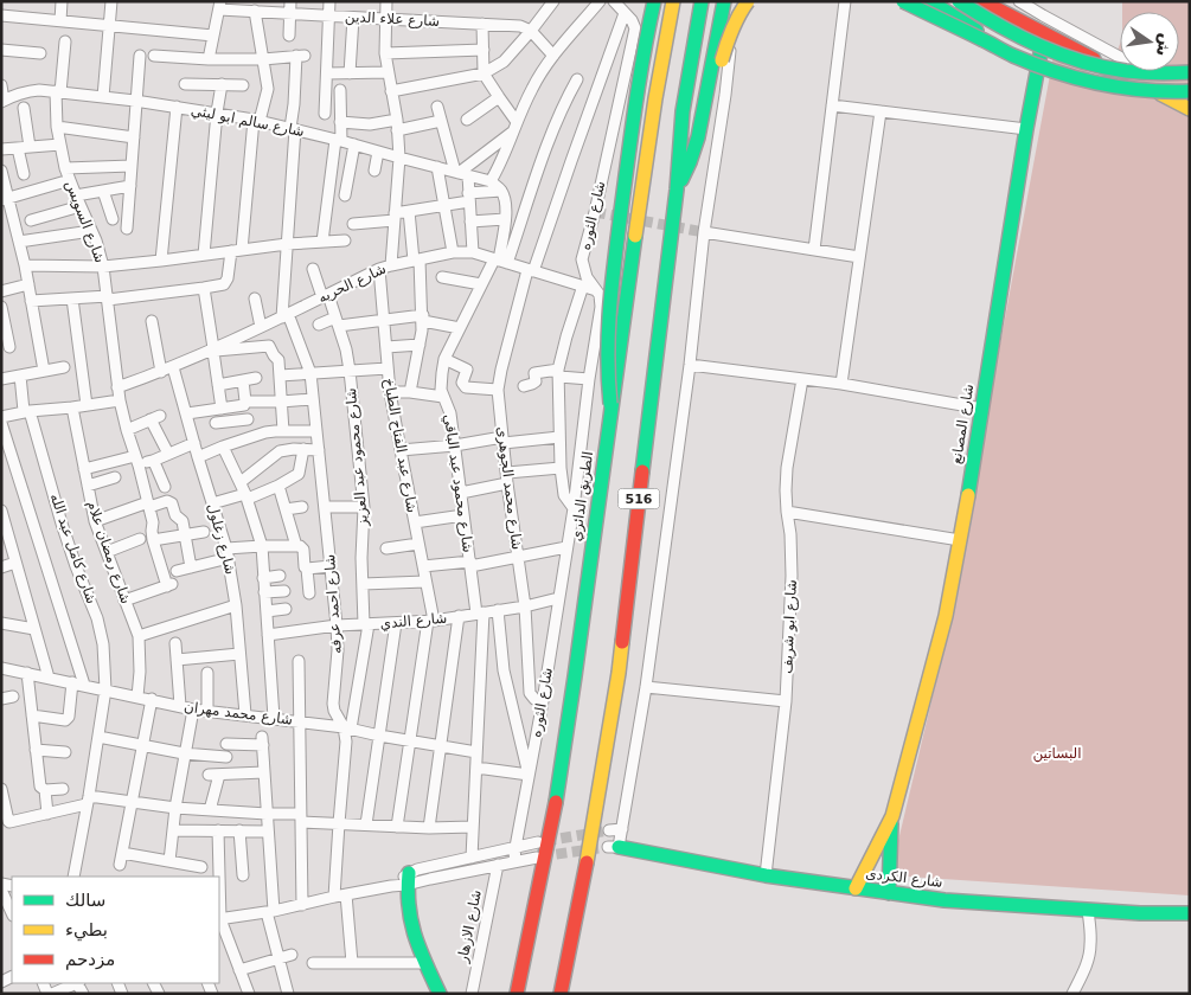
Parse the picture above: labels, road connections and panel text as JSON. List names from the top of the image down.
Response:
{
  "streets": {
    "main road": [
      "شارع المصانع",
      "الطريق الدائري",
      "516",
      "شارع الكردى"
    ],
    "street": [
      "شارع علاء الدين",
      "شارع سالم ابو ليثي",
      "شارع الثوره",
      "شارع السويس",
      "شارع الحريه",
      "شارع عبد الفتاح الطباخ",
      "شارع محمود عبد العزيز",
      "شارع محمود عبد الباقي",
      "شارع محمد الجوهرى",
      "شارع زغلول",
      "شارع كامل عبد الله",
      "شارع رمضان علام",
      "شارع احمد عرفه",
      "شارع الندي",
      "شارع ابو شريف",
      "شارع محمد مهران",
      "شارع الازهار"
    ]
  },
  "crossings": [
    ["شارع سالم ابو ليثي", "شارع السويس"],
    ["شارع الثوره", "شارع الحريه"],
    ["شارع الثوره", "شارع محمد الجوهرى"],
    ["شارع الثوره", "شارع الندي"],
    ["شارع السويس", "شارع الحريه"],
    ["شارع السويس", "شارع رمضان علام"],
    ["شارع الحريه", "شارع عبد الفتاح الطباخ"],
    ["شارع الحريه", "شارع محمود عبد العزيز"],
    ["شارع الحريه", "شارع محمود عبد الباقي"],
    ["شارع الحريه", "شارع محمد الجوهرى"],
    ["شارع الحريه", "شارع زغلول"],
    ["شارع الحريه", "شارع احمد عرفه"],
    ["شارع المصانع", "شارع الكردى"],
    ["شارع عبد الفتاح الطباخ", "شارع الندي"],
    ["شارع محمود عبد العزيز", "شارع احمد عرفه"],
    ["شارع محمود عبد العزيز", "شارع الندي"],
    ["شارع محمود عبد العزيز", "شارع محمد مهران"],
    ["شارع محمود عبد الباقي", "شارع الندي"],
    ["شارع محمود عبد الباقي", "شارع محمد مهران"],
    ["شارع محمد الجوهرى", "شارع الندي"],
    ["شارع زغلول", "شارع محمد مهران"],
    ["شارع كامل عبد الله", "شارع محمد مهران"],
    ["شارع رمضان علام", "شارع محمد مهران"],
    ["شارع احمد عرفه", "شارع الندي"],
    ["شارع احمد عرفه", "شارع محمد مهران"],
    ["شارع ابو شريف", "شارع الكردى"]
  ],
  "parks": ["البساتين"],
  "legend": ["سالك", "بطيء", "مزدحم"],
  "north": "right"
}
